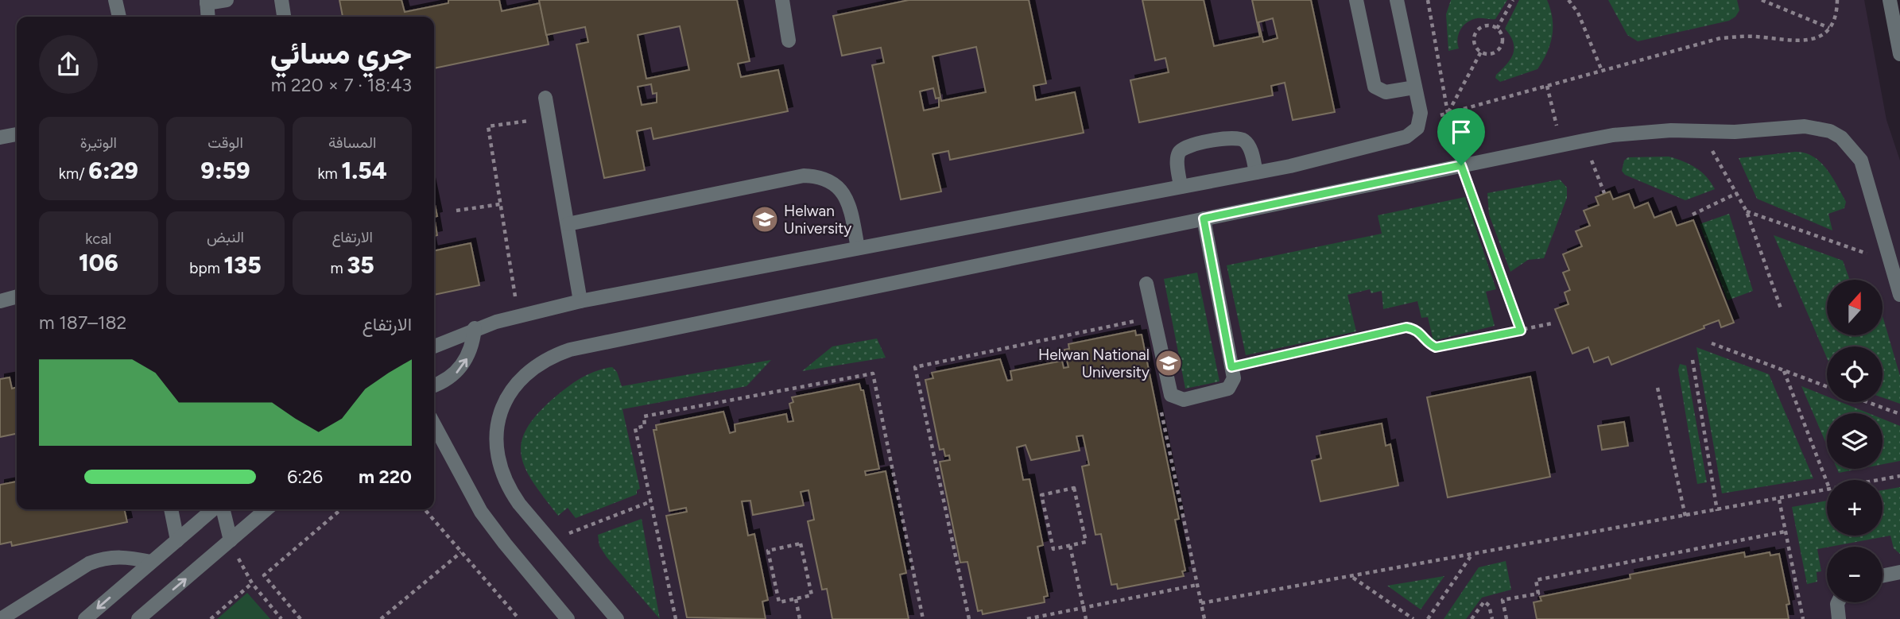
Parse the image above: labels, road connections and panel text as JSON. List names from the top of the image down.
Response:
{
  "places": {
    "school or university": ["Helwan University", "Helwan National University"]
  },
  "north": "top",
  "page": {
    "heading": ["جري مسائي", "18:43 · 7 × 220 m"],
    "stats": [
      ["المسافة", "1.54 km"],
      ["الوقت", "9:59"],
      ["الوتيرة", "6:29 /km"],
      ["الارتفاع", "35 m"],
      ["النبض", "135 bpm"],
      ["kcal", "106"]
    ],
    "map_buttons": ["+", "−"],
    "chart": ["الارتفاع", "182–187 m"],
    "list": [
      {
        "name": "220 m",
        "note": "6:26"
      }
    ]
  }
}
